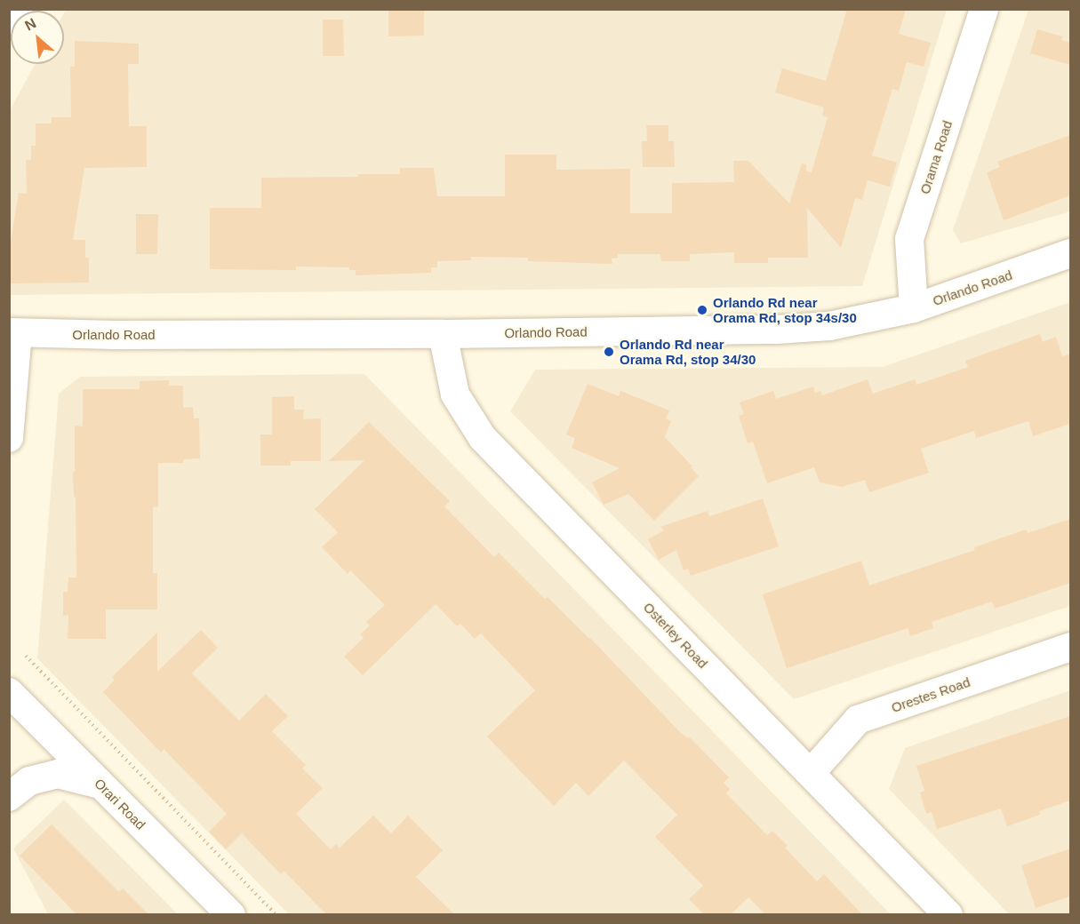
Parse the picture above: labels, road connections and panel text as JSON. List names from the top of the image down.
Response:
{
  "streets": {
    "street": [
      "Orama Road",
      "Orlando Road",
      "Osterley Road",
      "Orestes Road",
      "Orari Road"
    ]
  },
  "crossings": [
    ["Orama Road", "Orlando Road"],
    ["Orlando Road", "Osterley Road"],
    ["Osterley Road", "Orestes Road"]
  ],
  "places": ["Orlando Rd near Orama Rd, stop 34s/30", "Orlando Rd near Orama Rd, stop 34/30"],
  "north": "top left"
}
